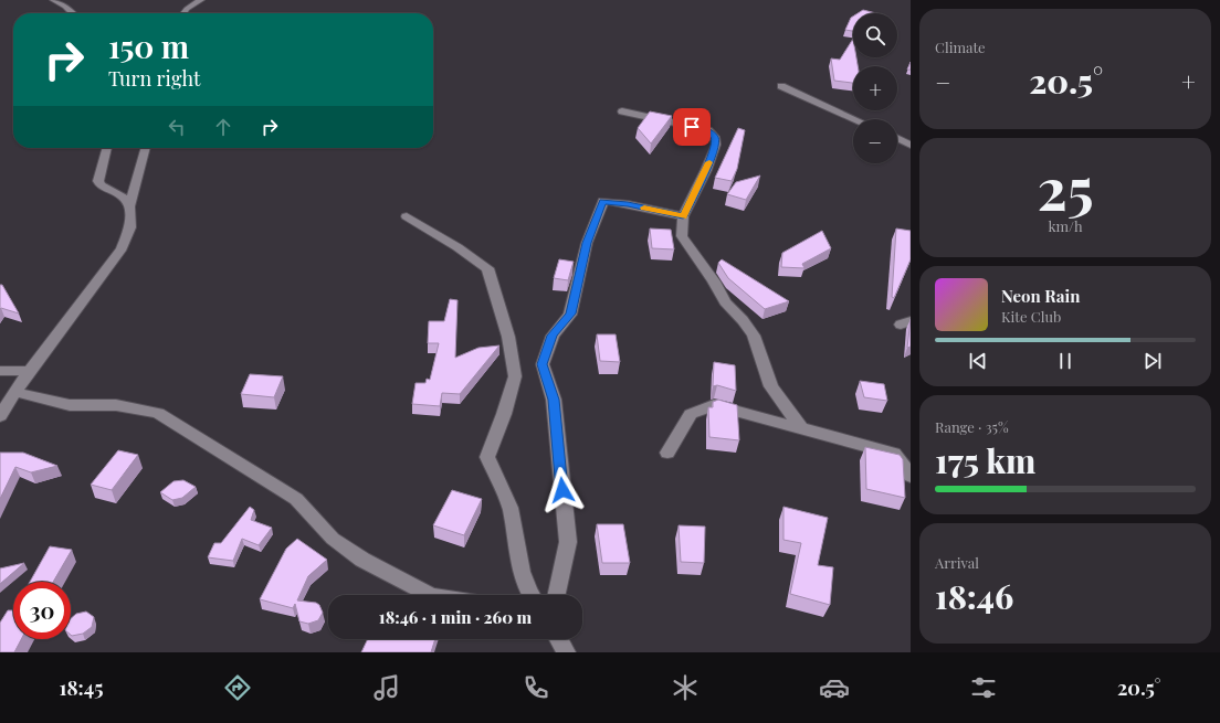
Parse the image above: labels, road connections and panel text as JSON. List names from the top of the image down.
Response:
{
  "page": {
    "tile": [
      "Climate",
      ["25", "km/h"],
      ["Range · 35%", "175 km"],
      ["Arrival", "18:46"]
    ],
    "map_buttons": ["+", "−"],
    "turn": ["150 m", "Turn right"],
    "heat": ["−", "20.5°", "+"],
    "song": ["Neon Rain", "Kite Club"],
    "limit": "30",
    "trip": "18:46 · 1 min · 260 m",
    "tabs": ["18:45", "20.5°"]
  }
}
